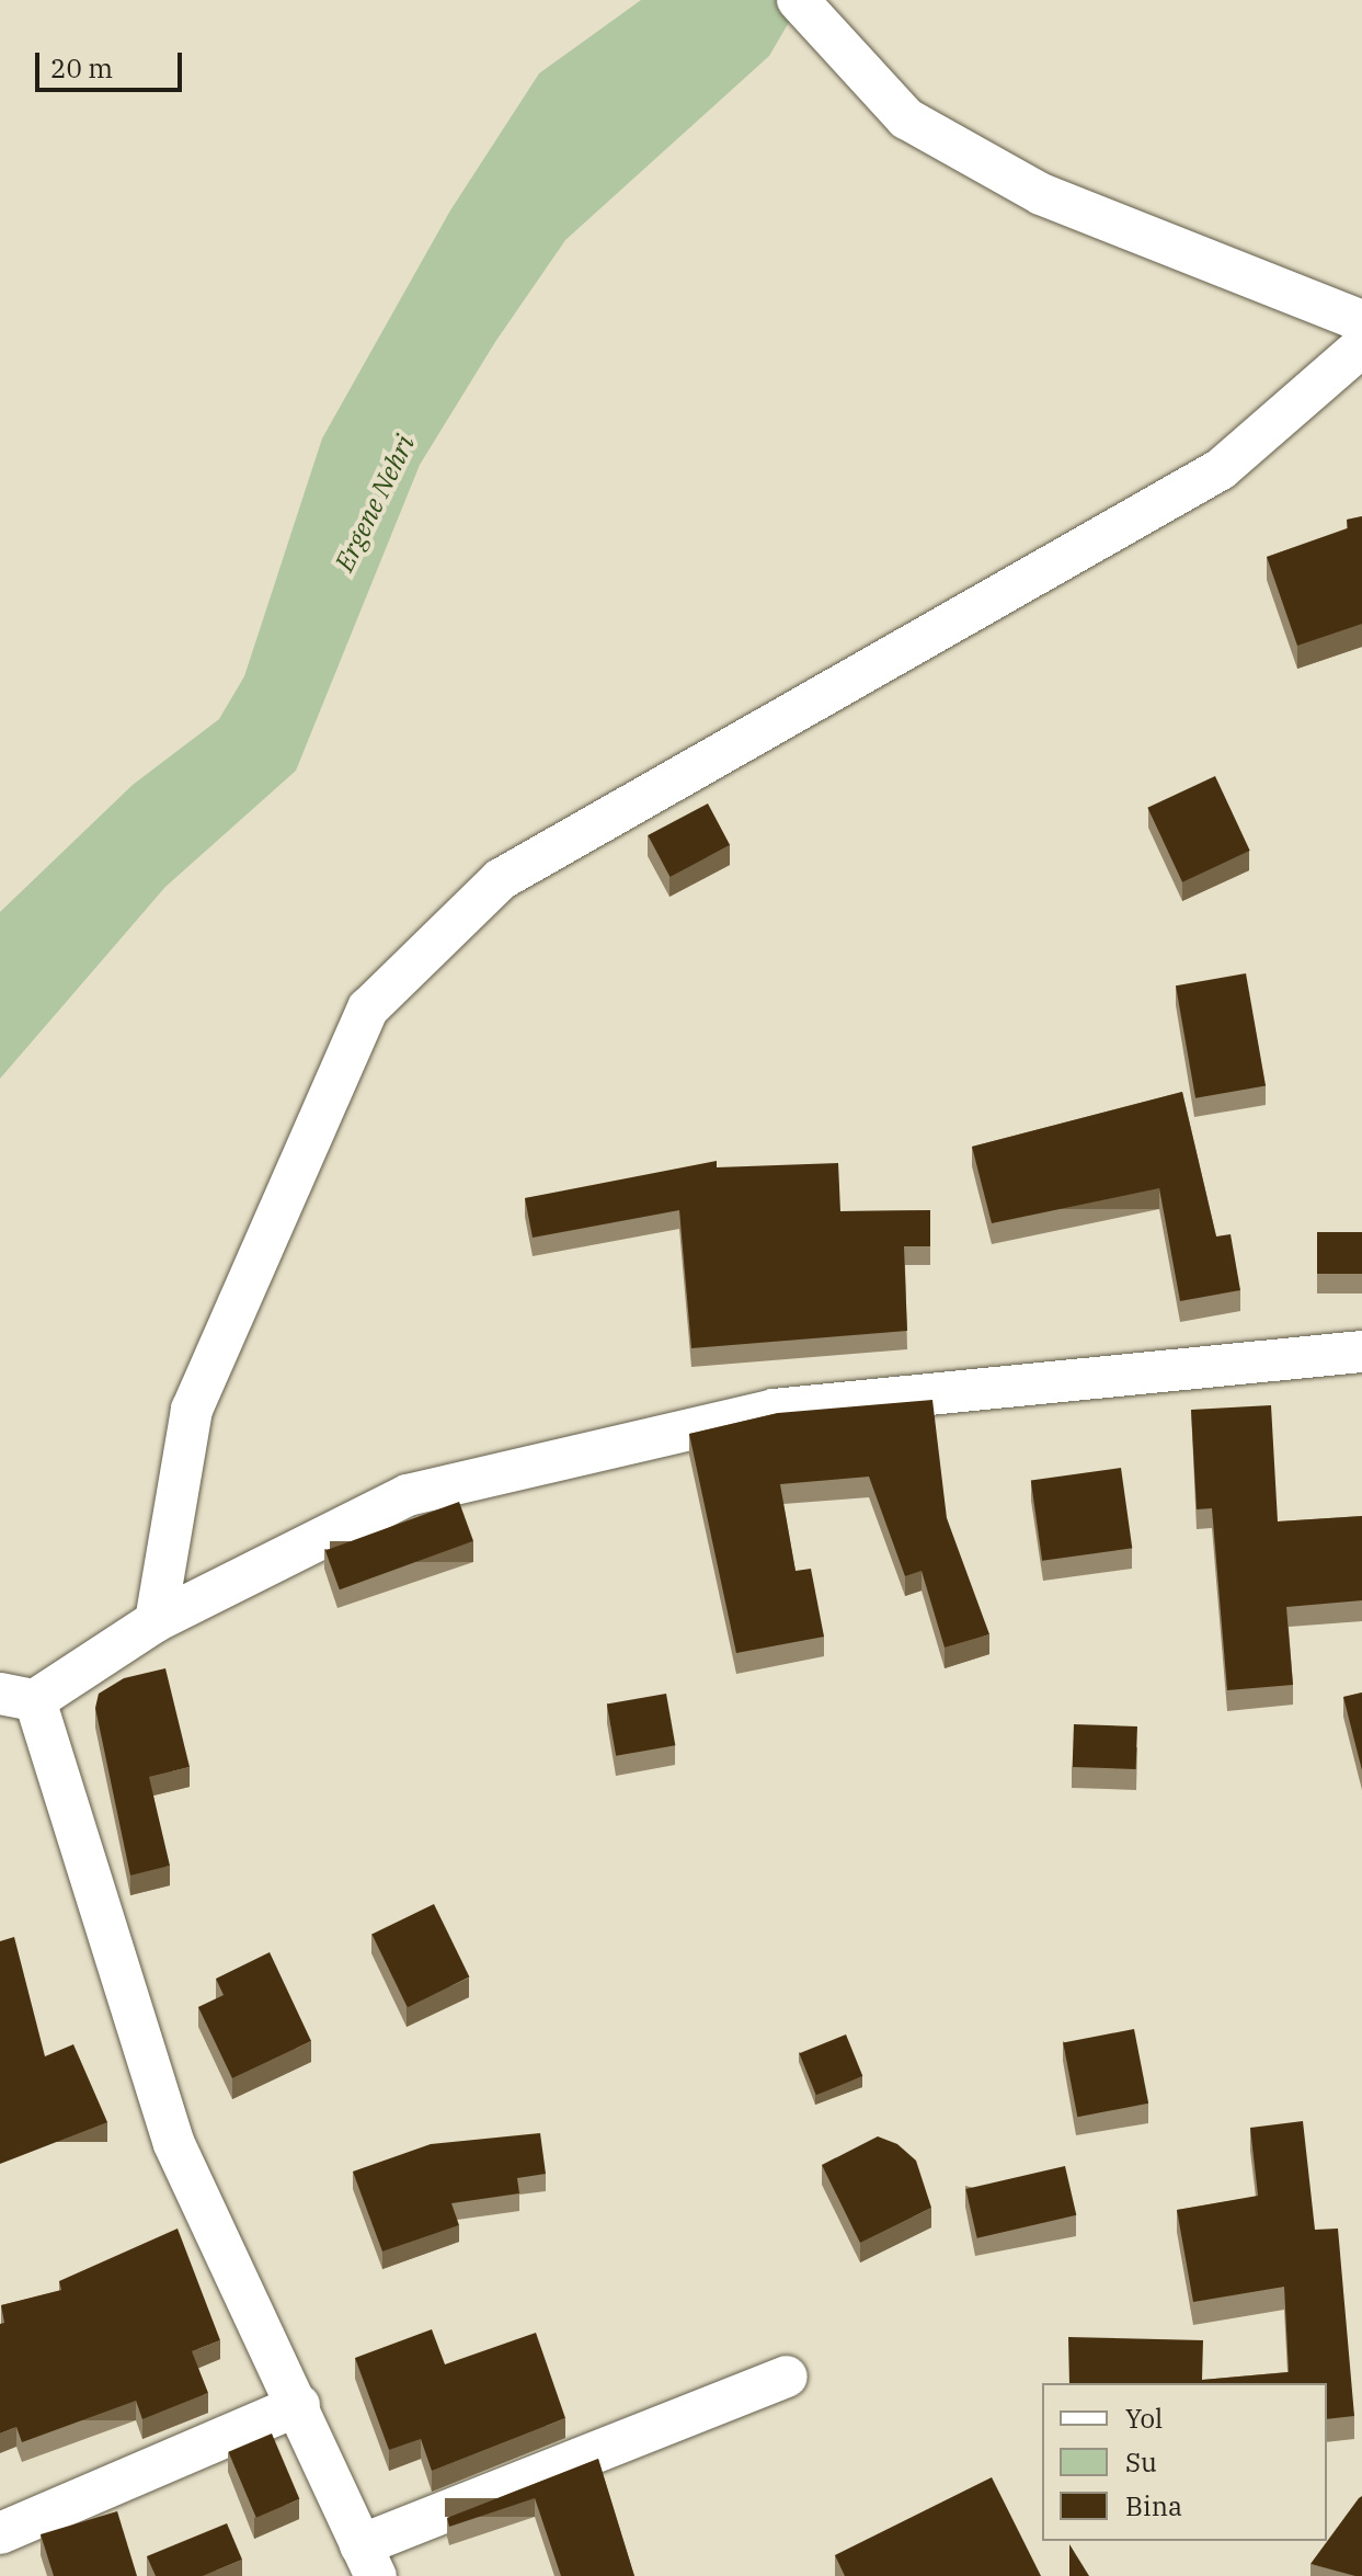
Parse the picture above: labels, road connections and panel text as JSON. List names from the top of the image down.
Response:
{
  "water": ["Ergene Nehri"],
  "legend": ["Yol", "Su", "Bina"],
  "scale_bar": "20 m"
}
